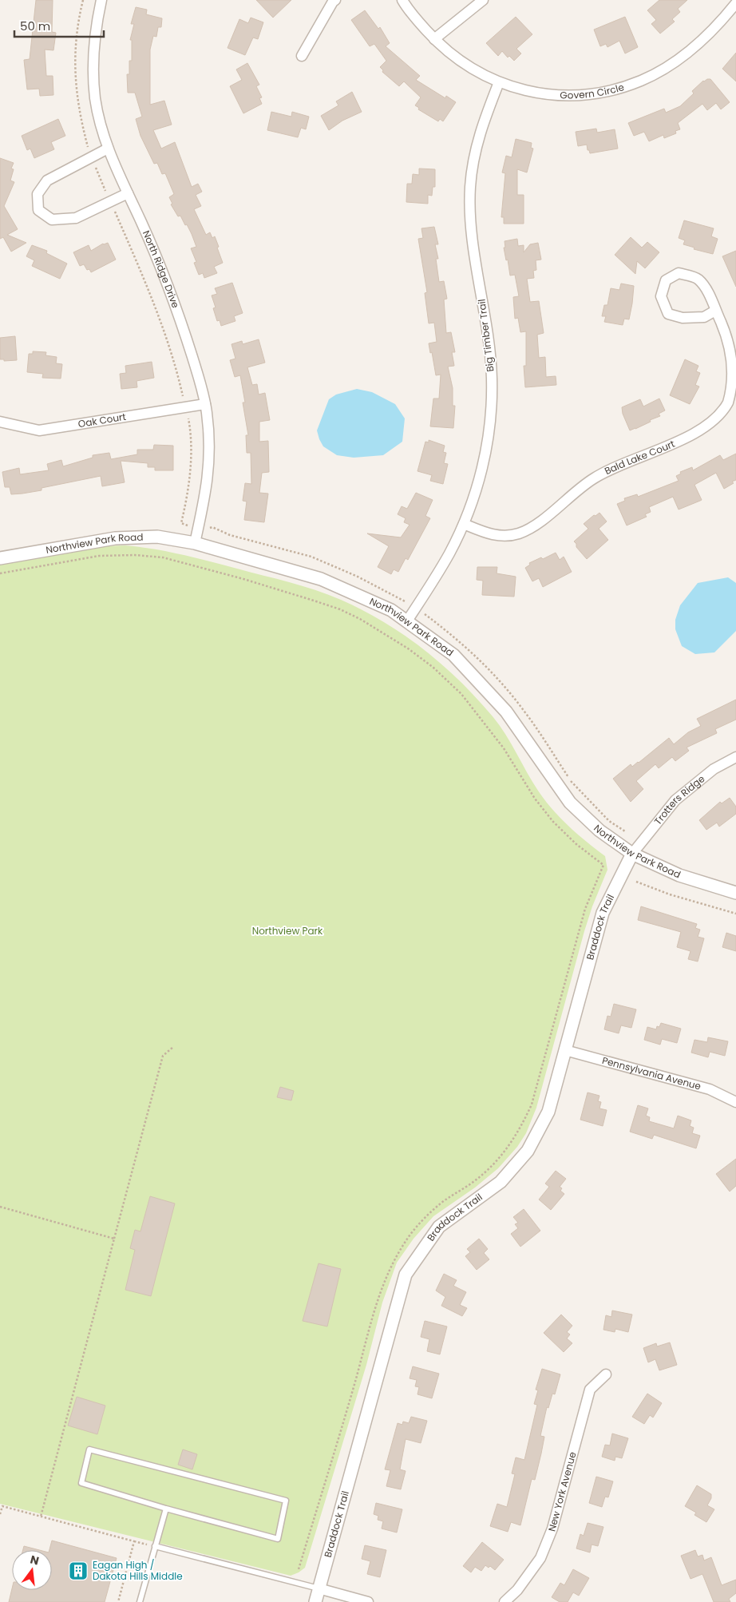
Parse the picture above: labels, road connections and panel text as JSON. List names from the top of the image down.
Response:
{
  "streets": {
    "street": [
      "Govern Circle",
      "North Ridge Drive",
      "Big Timber Trail",
      "Oak Court",
      "Bald Lake Court",
      "Northview Park Road",
      "Trotters Ridge",
      "Braddock Trail",
      "Pennsylvania Avenue",
      "New York Avenue"
    ]
  },
  "crossings": [
    ["Govern Circle", "Big Timber Trail"],
    ["North Ridge Drive", "Oak Court"],
    ["North Ridge Drive", "Northview Park Road"],
    ["Big Timber Trail", "Bald Lake Court"],
    ["Big Timber Trail", "Northview Park Road"],
    ["Northview Park Road", "Trotters Ridge"],
    ["Northview Park Road", "Braddock Trail"],
    ["Trotters Ridge", "Braddock Trail"],
    ["Braddock Trail", "Pennsylvania Avenue"]
  ],
  "parks": ["Northview Park"],
  "places": {
    "building": ["Eagan High / Dakota Hills Middle"]
  },
  "scale_bar": "50 m",
  "north": "top"
}
